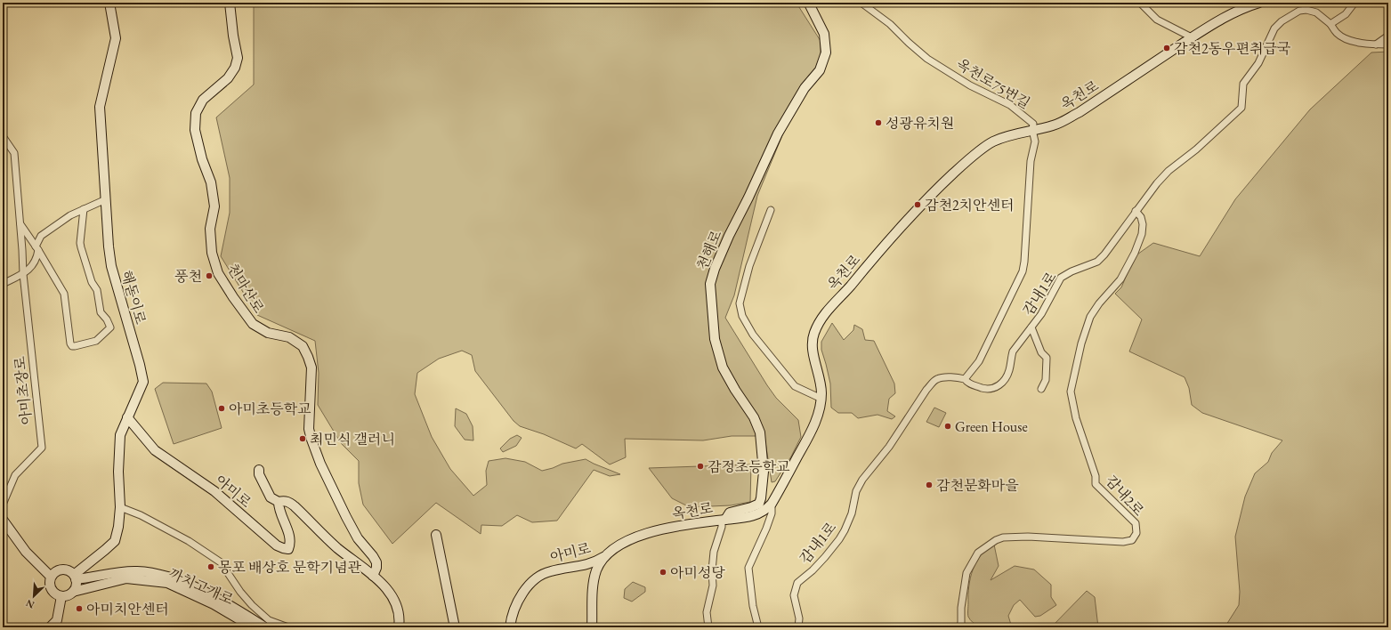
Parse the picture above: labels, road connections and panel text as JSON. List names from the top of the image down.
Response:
{
  "streets": {
    "street": [
      "옥천로75번길",
      "옥천로",
      "천해로",
      "천마산로",
      "감내1로",
      "해돋이로",
      "아미초장로",
      "아미로",
      "감내2로",
      "까치고개로"
    ]
  },
  "crossings": [
    ["옥천로75번길", "옥천로"],
    ["옥천로75번길", "감내1로"],
    ["옥천로", "천해로"],
    ["옥천로", "아미로"],
    ["천마산로", "아미로"],
    ["감내1로", "감내2로"],
    ["해돋이로", "아미로"],
    ["해돋이로", "까치고개로"]
  ],
  "places": [
    "감천2동우편취급국",
    "성광유치원",
    "감천2치안센터",
    "풍천",
    "아미초등학교",
    "Green House",
    "최민식 갤러니",
    "감정초등학교",
    "감천문화마을",
    "몽포 배상호 문학기념관",
    "아미성당",
    "아미치안센터"
  ],
  "north": "bottom left"
}
